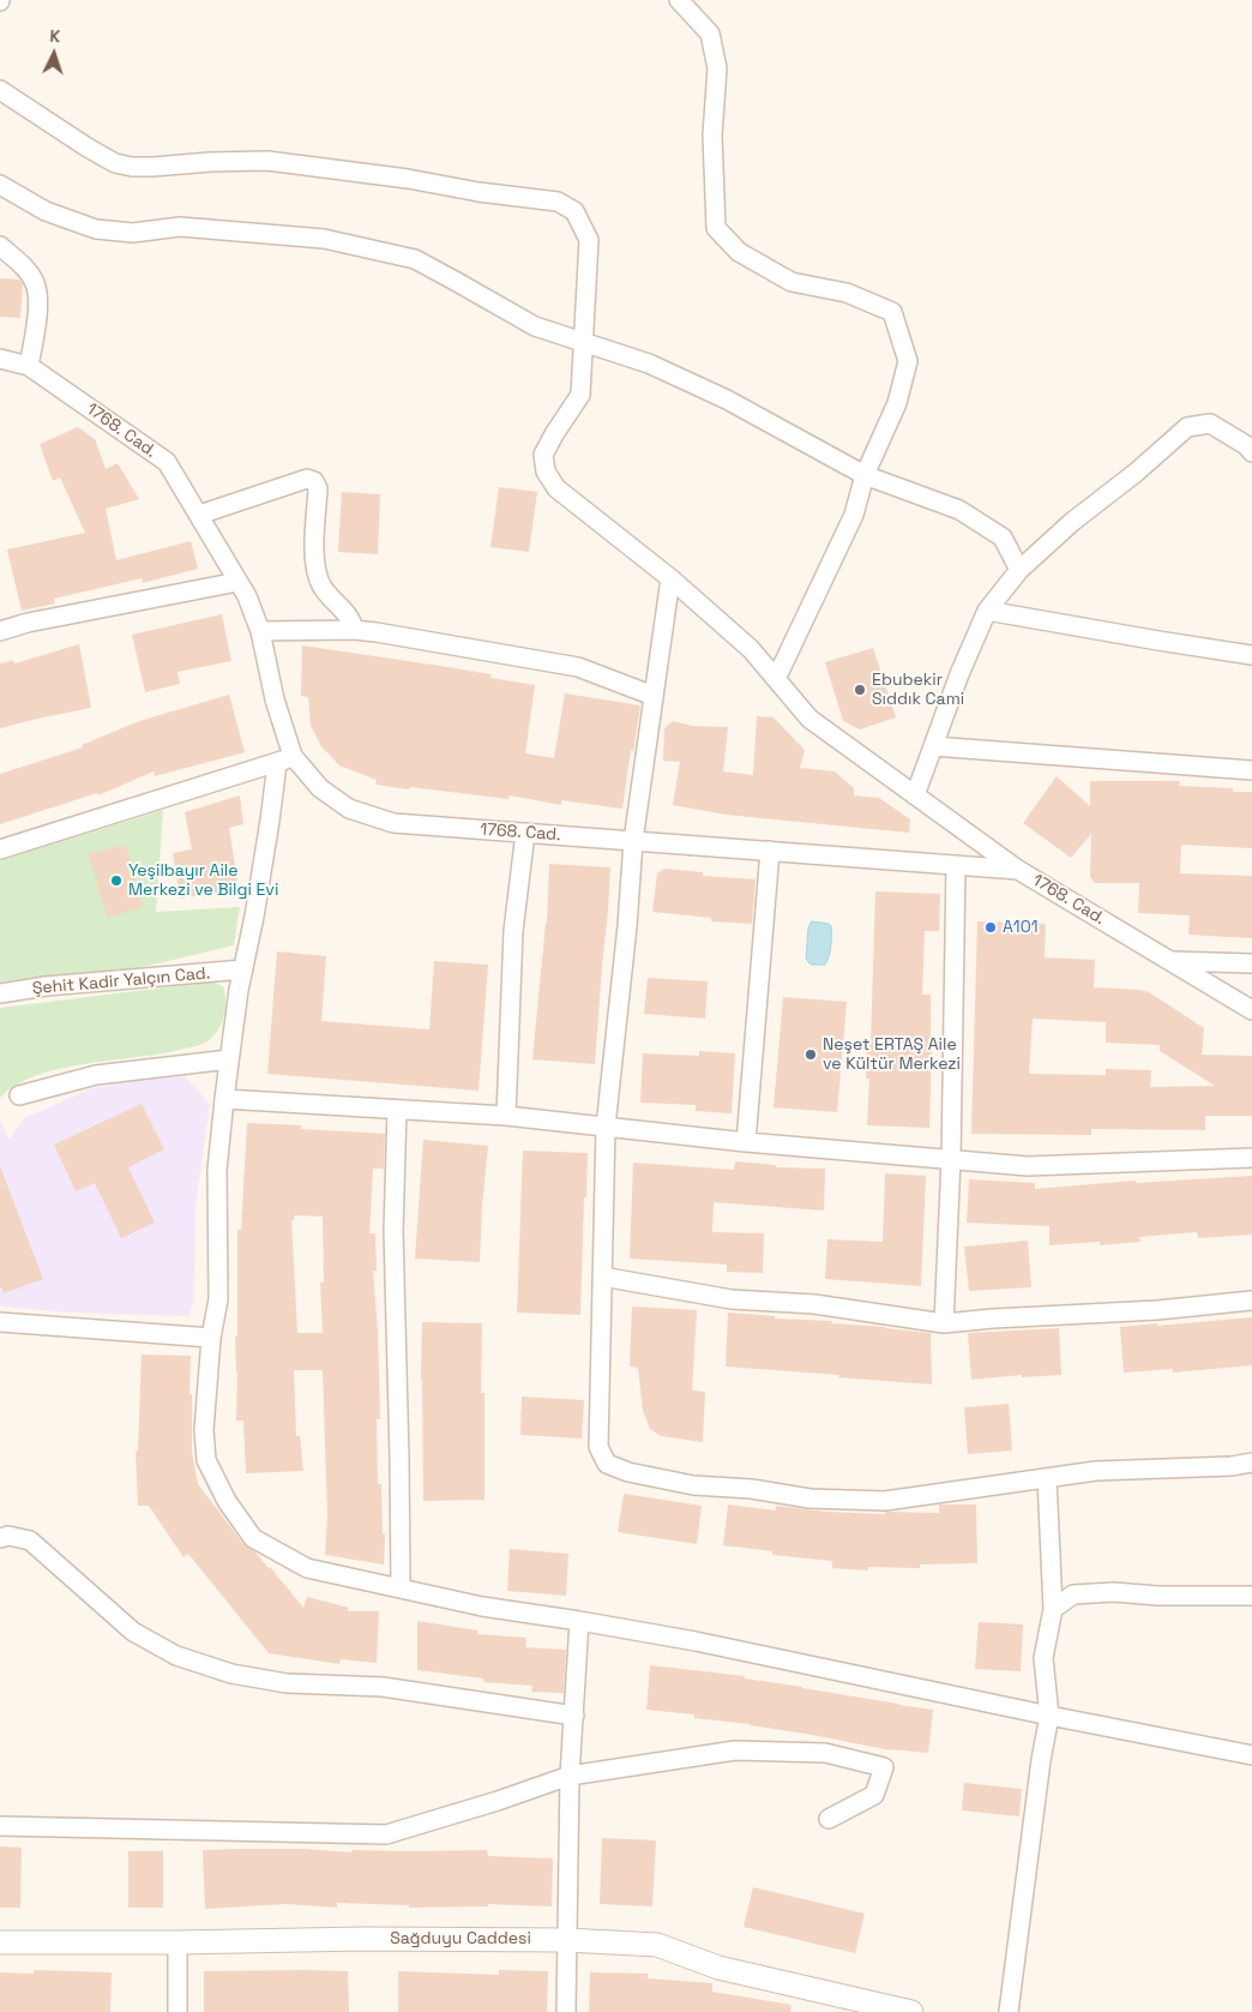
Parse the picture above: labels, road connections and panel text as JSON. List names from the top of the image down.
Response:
{
  "streets": {
    "street": ["1768. Cad.", "Şehit Kadir Yalçın Cad.", "Sağduyu Caddesi"]
  },
  "places": [
    "Ebubekir Sıddık Cami",
    "Yeşilbayır Aile Merkezi ve Bilgi Evi",
    "A101",
    "Neşet ERTAŞ Aile ve Kültür Merkezi"
  ],
  "north": "top"
}
